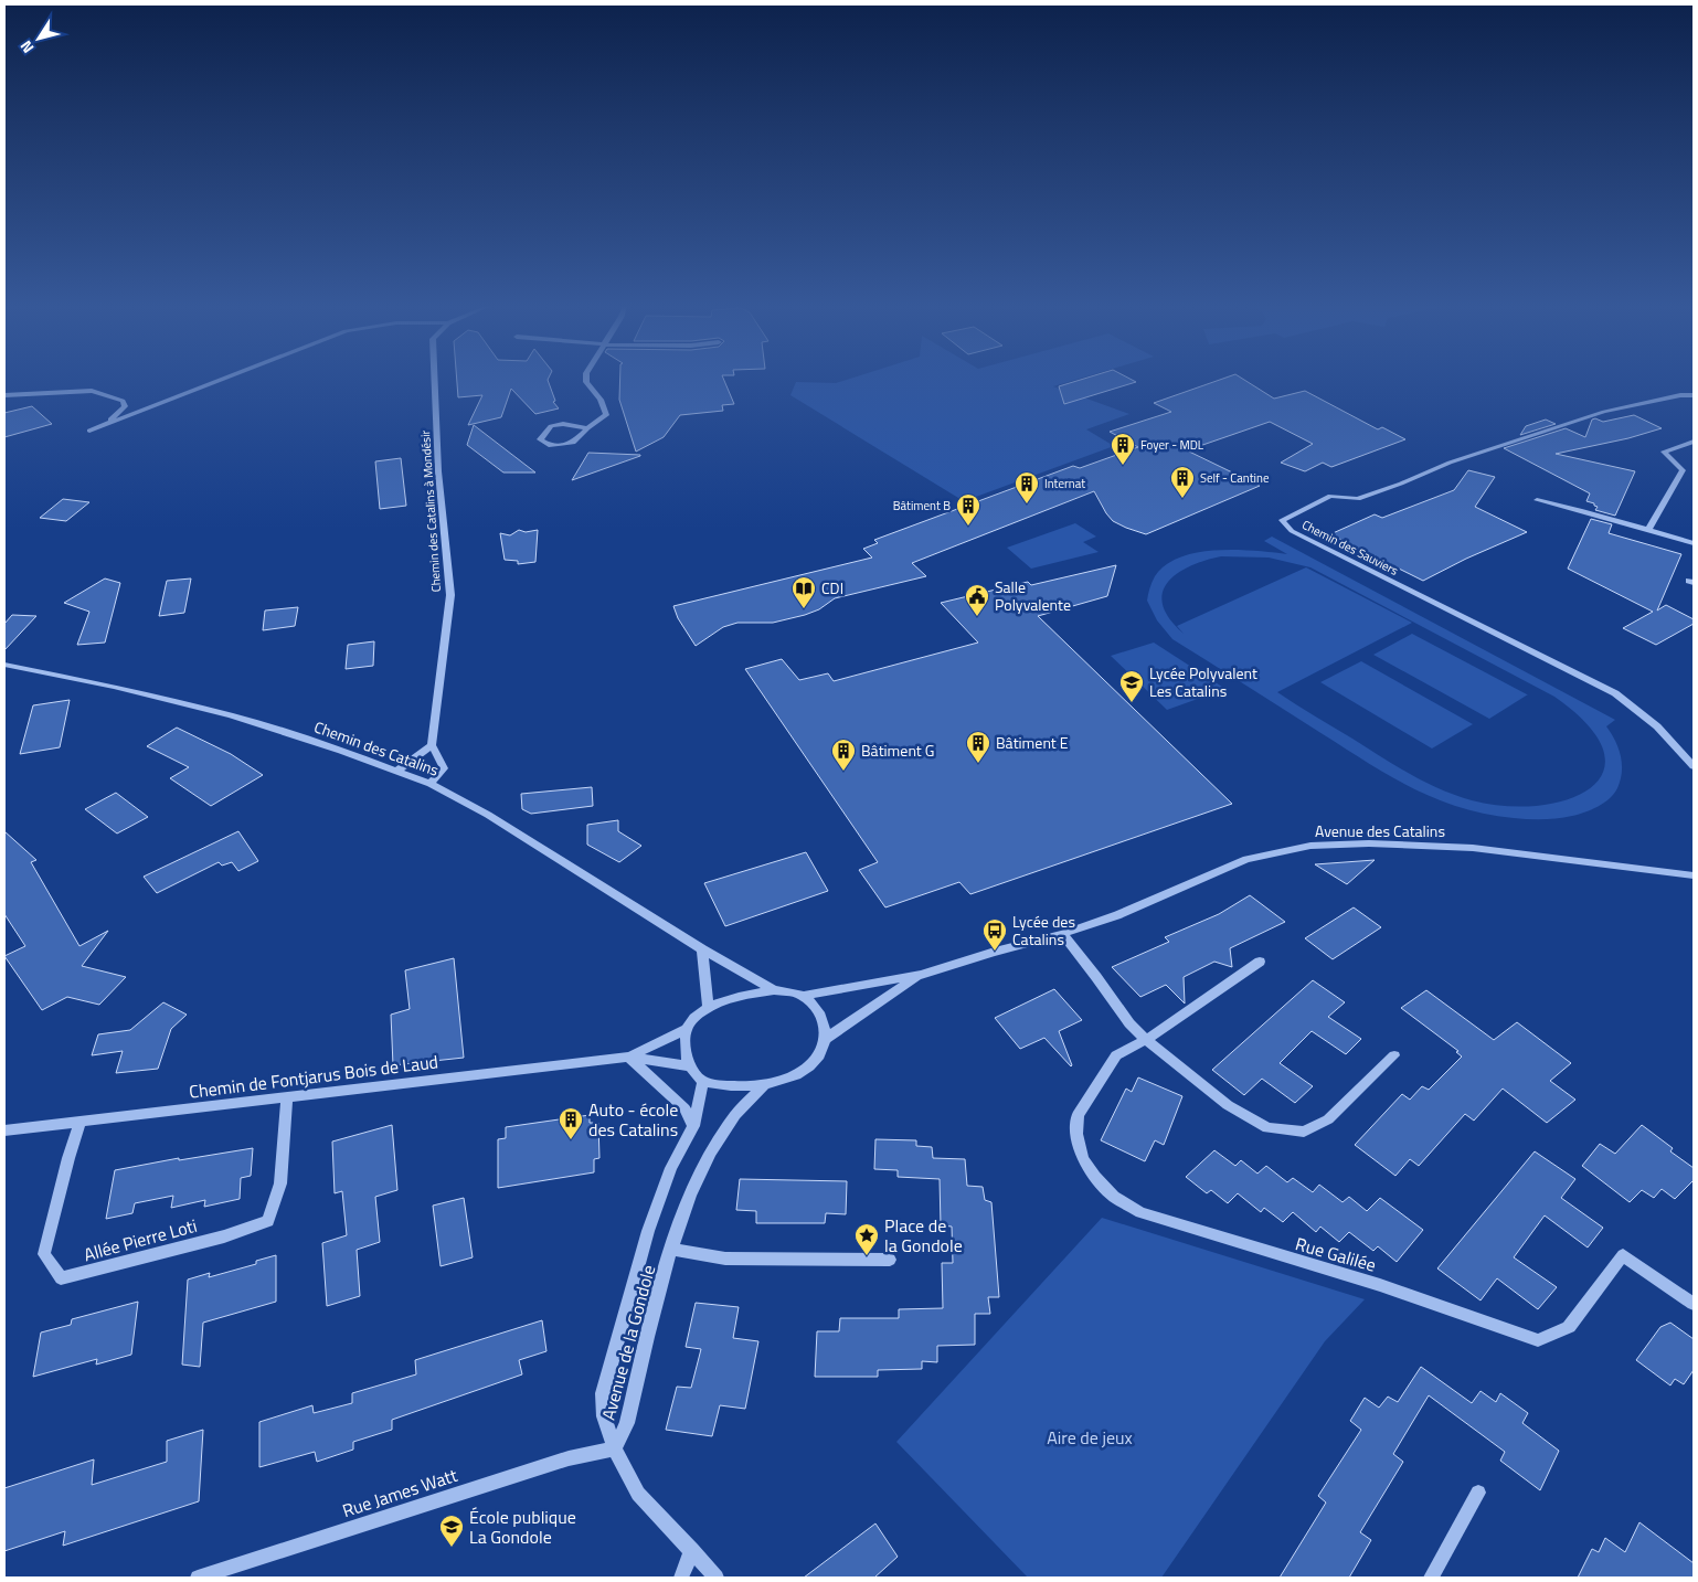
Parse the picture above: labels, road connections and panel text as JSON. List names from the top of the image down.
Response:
{
  "streets": {
    "street": [
      "Chemin des Catalins à Mondésir",
      "Chemin des Sauviers",
      "Chemin des Catalins",
      "Avenue des Catalins",
      "Chemin de Fontjarus Bois de Laud",
      "Allée Pierre Loti",
      "Rue Galilée",
      "Avenue de la Gondole",
      "Rue James Watt"
    ]
  },
  "crossings": [
    ["Avenue des Catalins", "Avenue de la Gondole"],
    ["Chemin de Fontjarus Bois de Laud", "Allée Pierre Loti"],
    ["Avenue de la Gondole", "Rue James Watt"]
  ],
  "parks": ["Aire de jeux"],
  "places": {
    "building": [
      "Foyer - MDL",
      "Self - Cantine",
      "Internat",
      "Bâtiment B",
      "Bâtiment E",
      "Bâtiment G",
      "Auto - école des Catalins"
    ],
    "library": ["CDI"],
    "public building": ["Salle Polyvalente"],
    "school or university": ["Lycée Polyvalent Les Catalins", "École publique La Gondole"],
    "bus stop": ["Lycée des Catalins"],
    "place": ["Place de la Gondole"]
  },
  "north": "bottom left"
}
